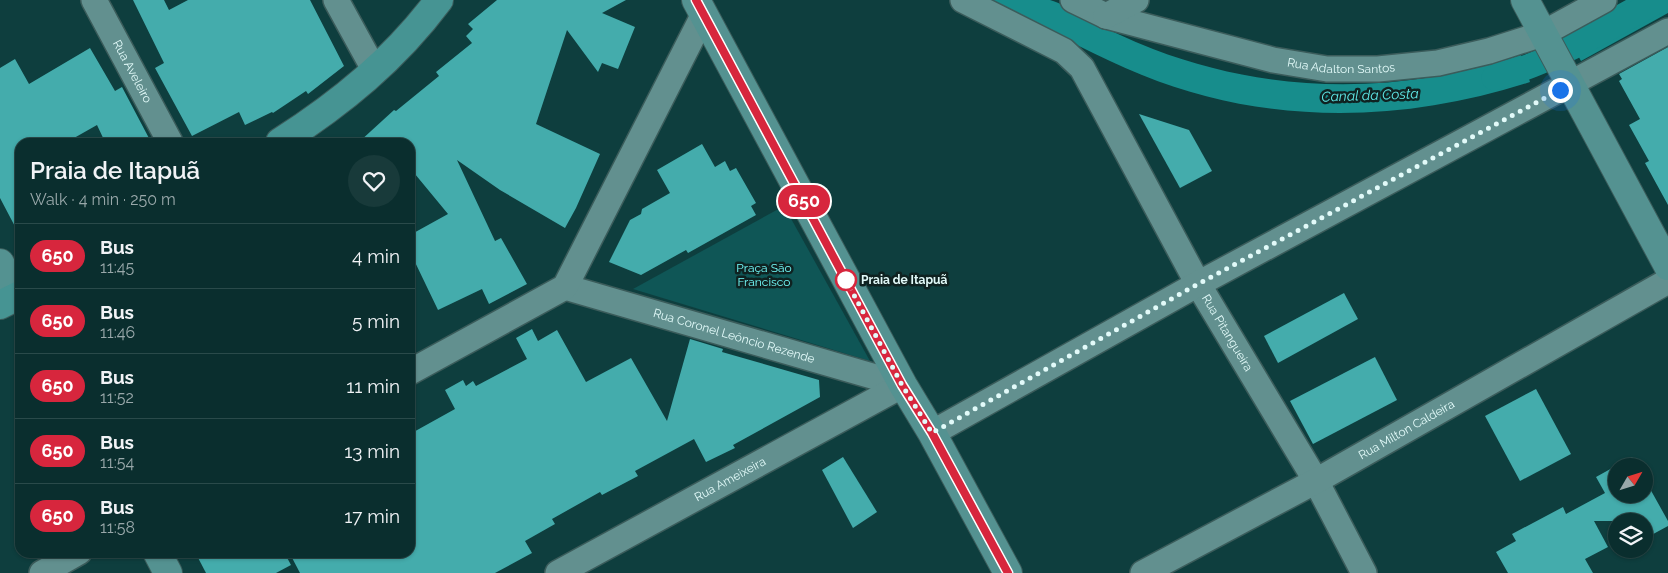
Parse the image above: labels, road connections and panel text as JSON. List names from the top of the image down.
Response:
{
  "streets": {
    "street": [
      "Rua Adalton Santos",
      "Rua Aveleiro",
      "Rua Pitangueira",
      "Rua Coronel Leôncio Rezende",
      "Rua Milton Caldeira",
      "Rua Ameixeira"
    ]
  },
  "crossings": [
    ["Rua Pitangueira", "Rua Milton Caldeira"],
    ["Rua Coronel Leôncio Rezende", "Rua Ameixeira"]
  ],
  "water": ["Canal da Costa"],
  "parks": ["Praça São Francisco"],
  "places": ["Praia de Itapuã"],
  "lines": ["bus line 650"],
  "north": "top right",
  "page": {
    "on_map": "650",
    "heading": ["Praia de Itapuã", "Walk · 4 min · 250 m"],
    "list": [
      {
        "mark": "650",
        "name": "Bus",
        "note": "11:45",
        "value": "4 min"
      },
      {
        "mark": "650",
        "name": "Bus",
        "note": "11:46",
        "value": "5 min"
      },
      {
        "mark": "650",
        "name": "Bus",
        "note": "11:52",
        "value": "11 min"
      },
      {
        "mark": "650",
        "name": "Bus",
        "note": "11:54",
        "value": "13 min"
      },
      {
        "mark": "650",
        "name": "Bus",
        "note": "11:58",
        "value": "17 min"
      }
    ]
  }
}
